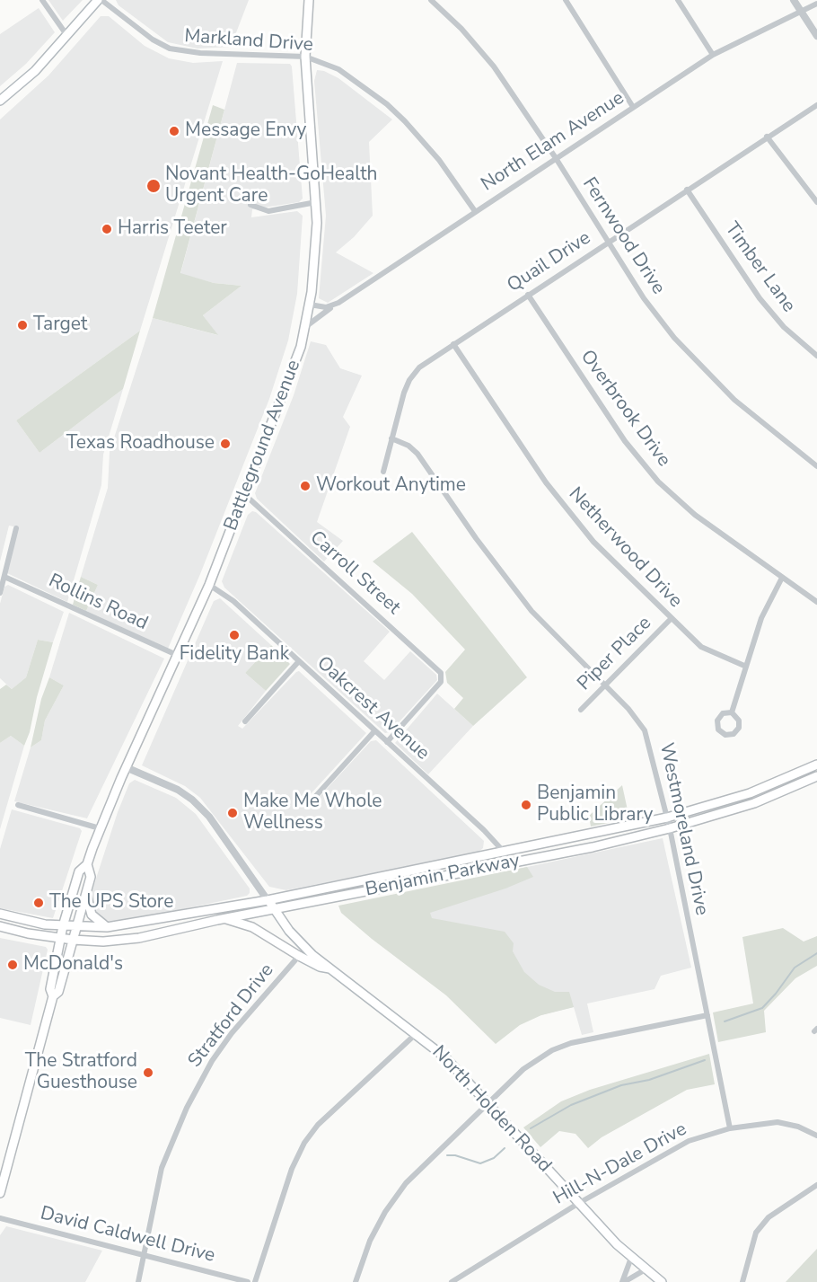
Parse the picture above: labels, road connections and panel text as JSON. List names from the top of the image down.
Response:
{
  "streets": {
    "main road": ["Battleground Avenue", "Benjamin Parkway", "North Holden Road"],
    "street": [
      "Markland Drive",
      "North Elam Avenue",
      "Fernwood Drive",
      "Quail Drive",
      "Timber Lane",
      "Overbrook Drive",
      "Netherwood Drive",
      "Carroll Street",
      "Rollins Road",
      "Piper Place",
      "Oakcrest Avenue",
      "Westmoreland Drive",
      "Stratford Drive",
      "Hill-N-Dale Drive",
      "David Caldwell Drive"
    ]
  },
  "crossings": [
    ["Markland Drive", "North Elam Avenue"],
    ["Markland Drive", "Battleground Avenue"],
    ["North Elam Avenue", "Fernwood Drive"],
    ["North Elam Avenue", "Battleground Avenue"],
    ["Fernwood Drive", "Quail Drive"],
    ["Quail Drive", "Timber Lane"],
    ["Quail Drive", "Overbrook Drive"],
    ["Quail Drive", "Netherwood Drive"],
    ["Quail Drive", "Westmoreland Drive"],
    ["Battleground Avenue", "Carroll Street"],
    ["Battleground Avenue", "Rollins Road"],
    ["Battleground Avenue", "Oakcrest Avenue"],
    ["Battleground Avenue", "Benjamin Parkway"],
    ["Netherwood Drive", "Piper Place"],
    ["Carroll Street", "Oakcrest Avenue"],
    ["Piper Place", "Westmoreland Drive"],
    ["Oakcrest Avenue", "Benjamin Parkway"],
    ["Westmoreland Drive", "Benjamin Parkway"],
    ["Westmoreland Drive", "Hill-N-Dale Drive"],
    ["Benjamin Parkway", "North Holden Road"],
    ["Stratford Drive", "David Caldwell Drive"],
    ["North Holden Road", "Hill-N-Dale Drive"]
  ],
  "places": [
    "Message Envy",
    "Novant Health-GoHealth Urgent Care",
    "Harris Teeter",
    "Target",
    "Texas Roadhouse",
    "Workout Anytime",
    "Fidelity Bank",
    "Benjamin Public Library",
    "Make Me Whole Wellness",
    "The UPS Store",
    "McDonald's",
    "The Stratford Guesthouse"
  ]
}
